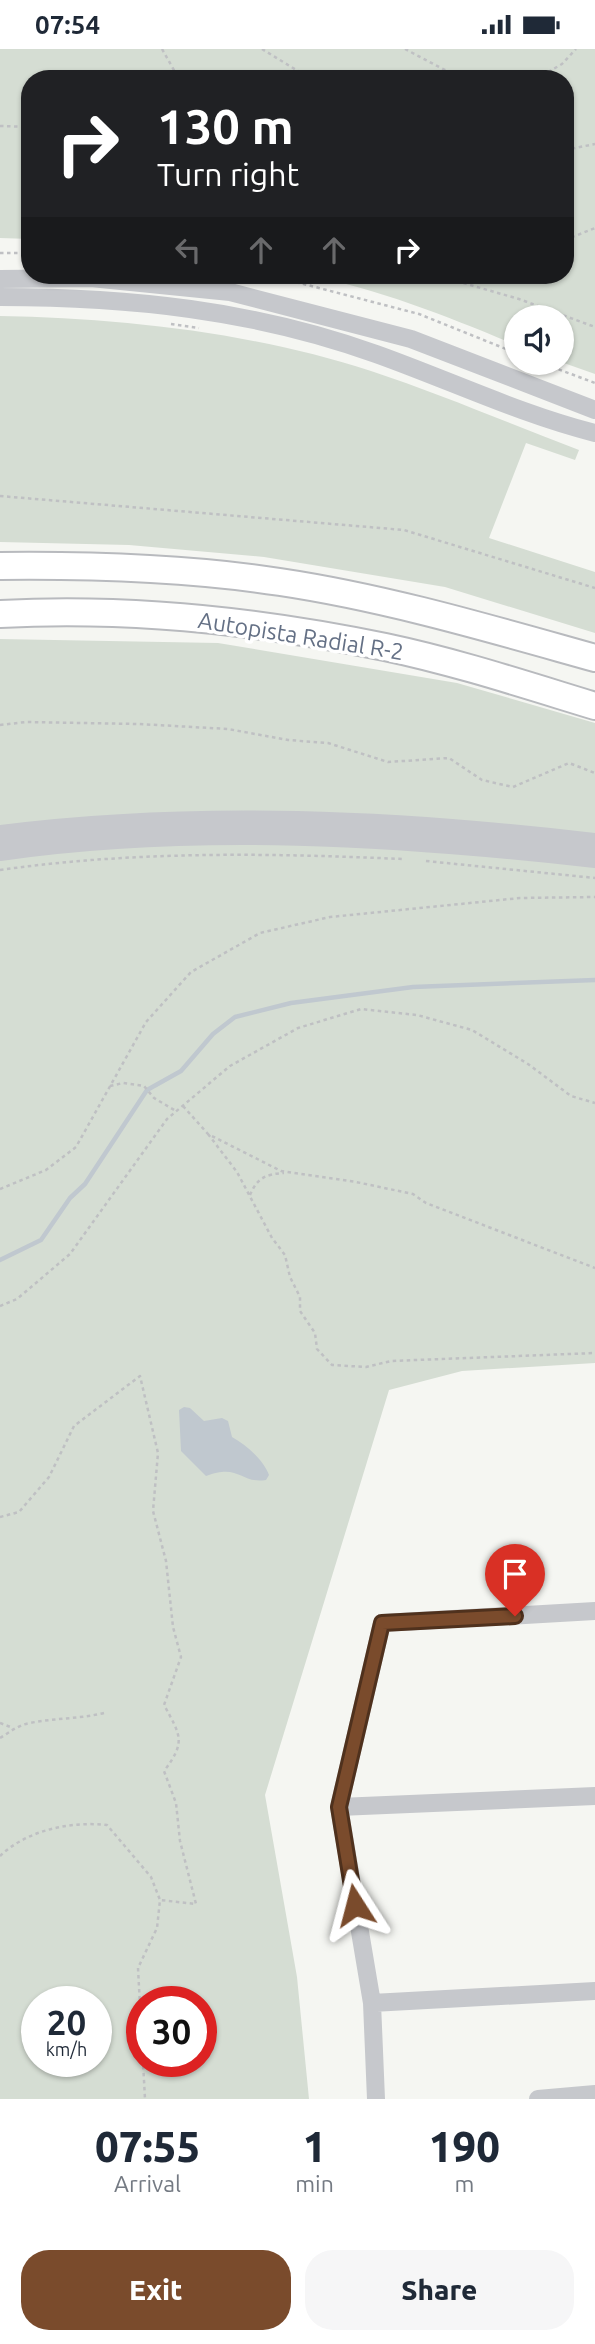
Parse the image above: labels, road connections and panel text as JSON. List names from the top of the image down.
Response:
{
  "streets": {
    "highway": ["Autopista Radial R-2"]
  },
  "page": {
    "status": "07:54",
    "turn": ["130 m", "Turn right"],
    "speed": "20 km/h",
    "limit": "30",
    "eta": [
      "07:55",
      "Arrival",
      "1",
      "min",
      "190",
      "m"
    ],
    "buttons": ["Exit", "Share"]
  }
}
